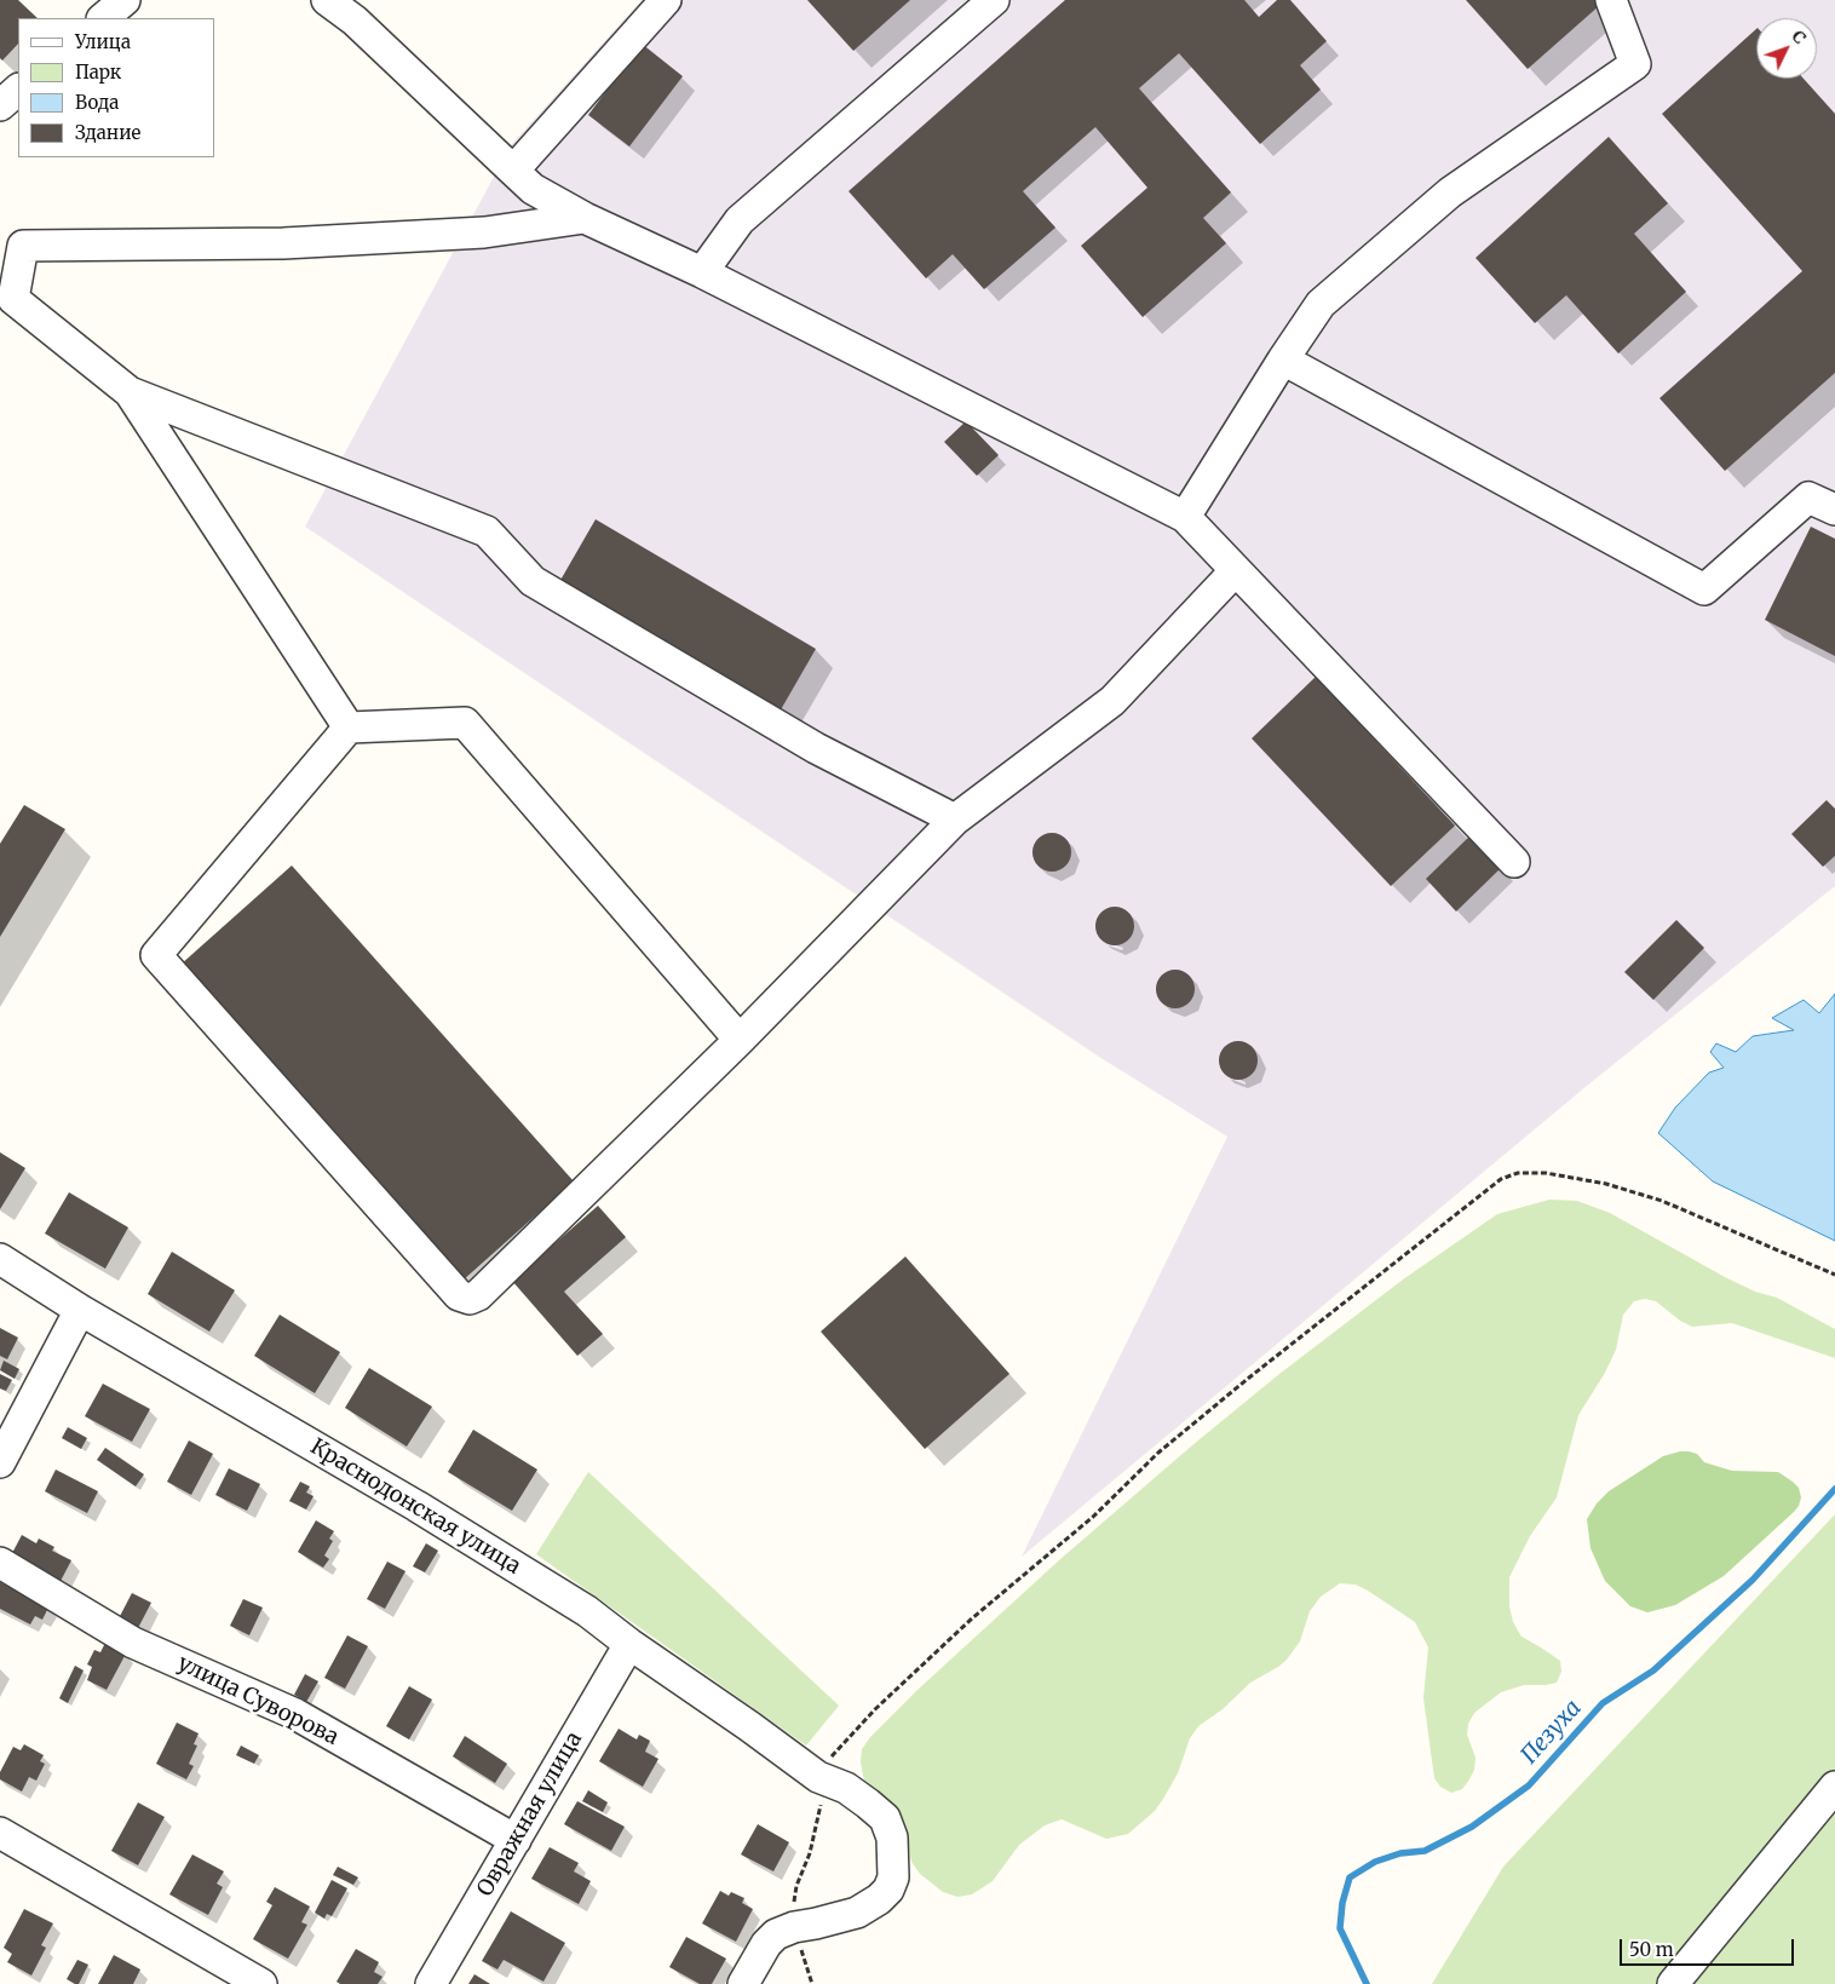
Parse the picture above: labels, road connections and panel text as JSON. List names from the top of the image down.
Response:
{
  "streets": {
    "street": ["Краснодонская улица", "улица Суворова", "Овражная улица"]
  },
  "crossings": [
    ["Краснодонская улица", "Овражная улица"],
    ["улица Суворова", "Овражная улица"]
  ],
  "water": ["Пезуха"],
  "legend": [
    "Улица",
    "Парк",
    "Вода",
    "Здание"
  ],
  "scale_bar": "50 m",
  "north": "top right"
}
